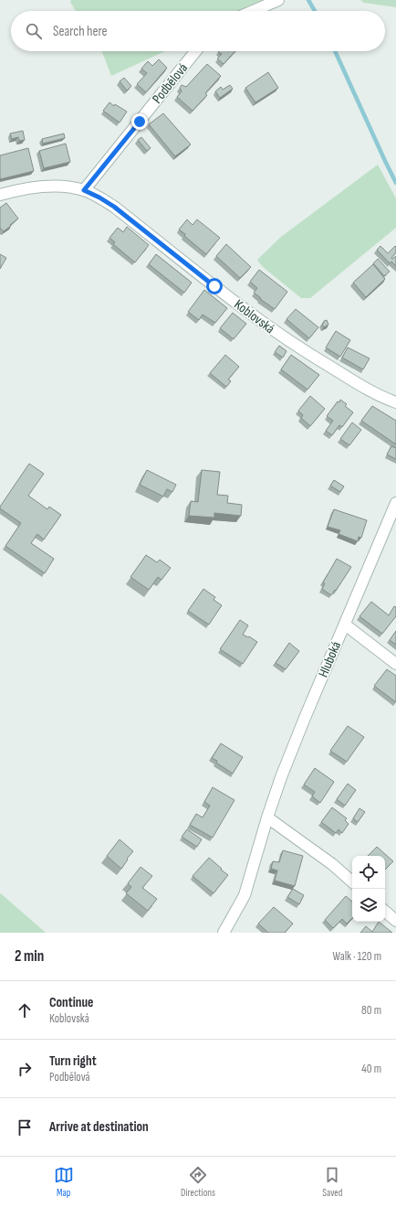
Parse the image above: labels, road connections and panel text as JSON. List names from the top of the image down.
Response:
{
  "streets": {
    "street": ["Podbělová", "Koblovská", "Hluboká"]
  },
  "crossings": [
    ["Podbělová", "Koblovská"]
  ],
  "page": {
    "search": "Search here",
    "heading": ["2 min", "Walk · 120 m"],
    "list": [
      ["Continue", "Koblovská", "80 m"],
      ["Turn right", "Podbělová", "40 m"],
      "Arrive at destination"
    ],
    "nav": ["Map", "Directions", "Saved"]
  }
}
